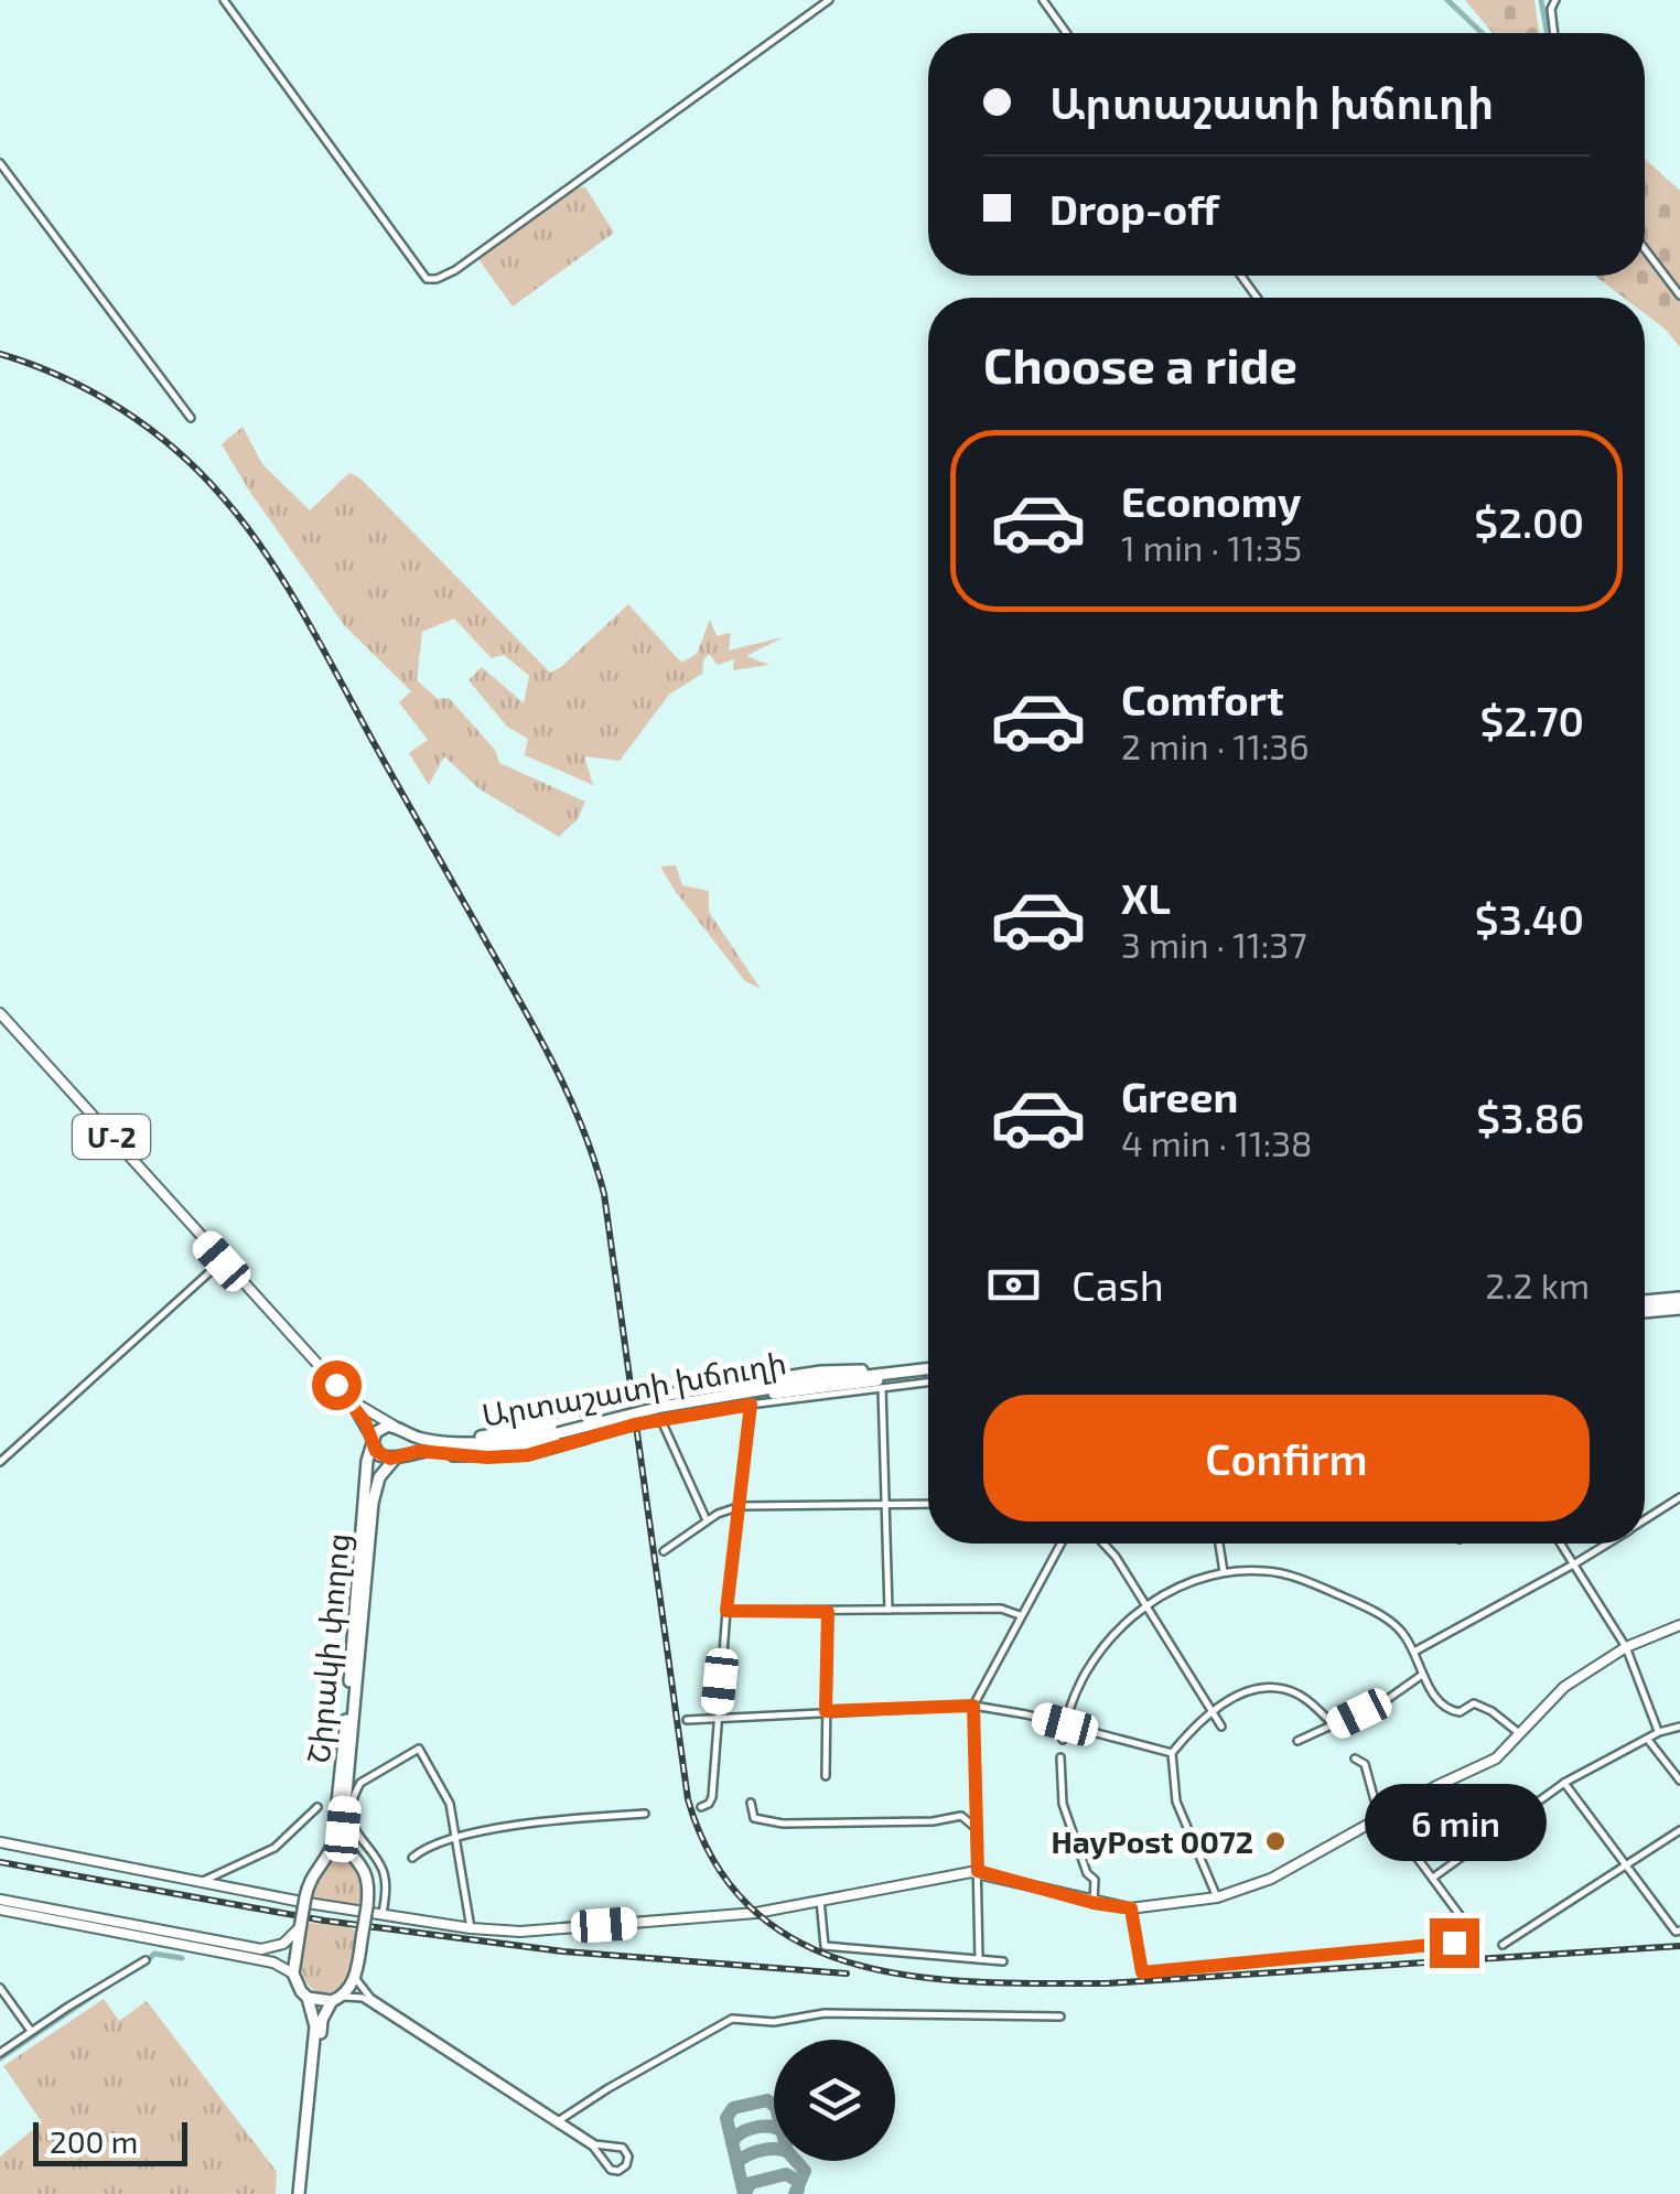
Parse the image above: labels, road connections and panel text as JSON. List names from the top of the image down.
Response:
{
  "streets": {
    "highway": ["Մ-2", "Արտաշատի խճուղի", "Շիրակի փողոց"]
  },
  "crossings": [
    ["Արտաշատի խճուղի", "Շիրակի փողոց"]
  ],
  "places": ["HayPost 0072"],
  "scale_bar": "200 m",
  "page": {
    "banner": ["Արտաշատի խճուղի", "Drop-off"],
    "heading": "Choose a ride",
    "list": [
      {
        "name": "Economy",
        "note": "1 min · 11:35",
        "value": "$2.00"
      },
      {
        "name": "Comfort",
        "note": "2 min · 11:36",
        "value": "$2.70"
      },
      {
        "name": "XL",
        "note": "3 min · 11:37",
        "value": "$3.40"
      },
      {
        "name": "Green",
        "note": "4 min · 11:38",
        "value": "$3.86"
      }
    ],
    "pay": ["Cash", "2.2 km"],
    "buttons": "Confirm",
    "bubble": "6 min",
    "scale": "200 m"
  }
}
